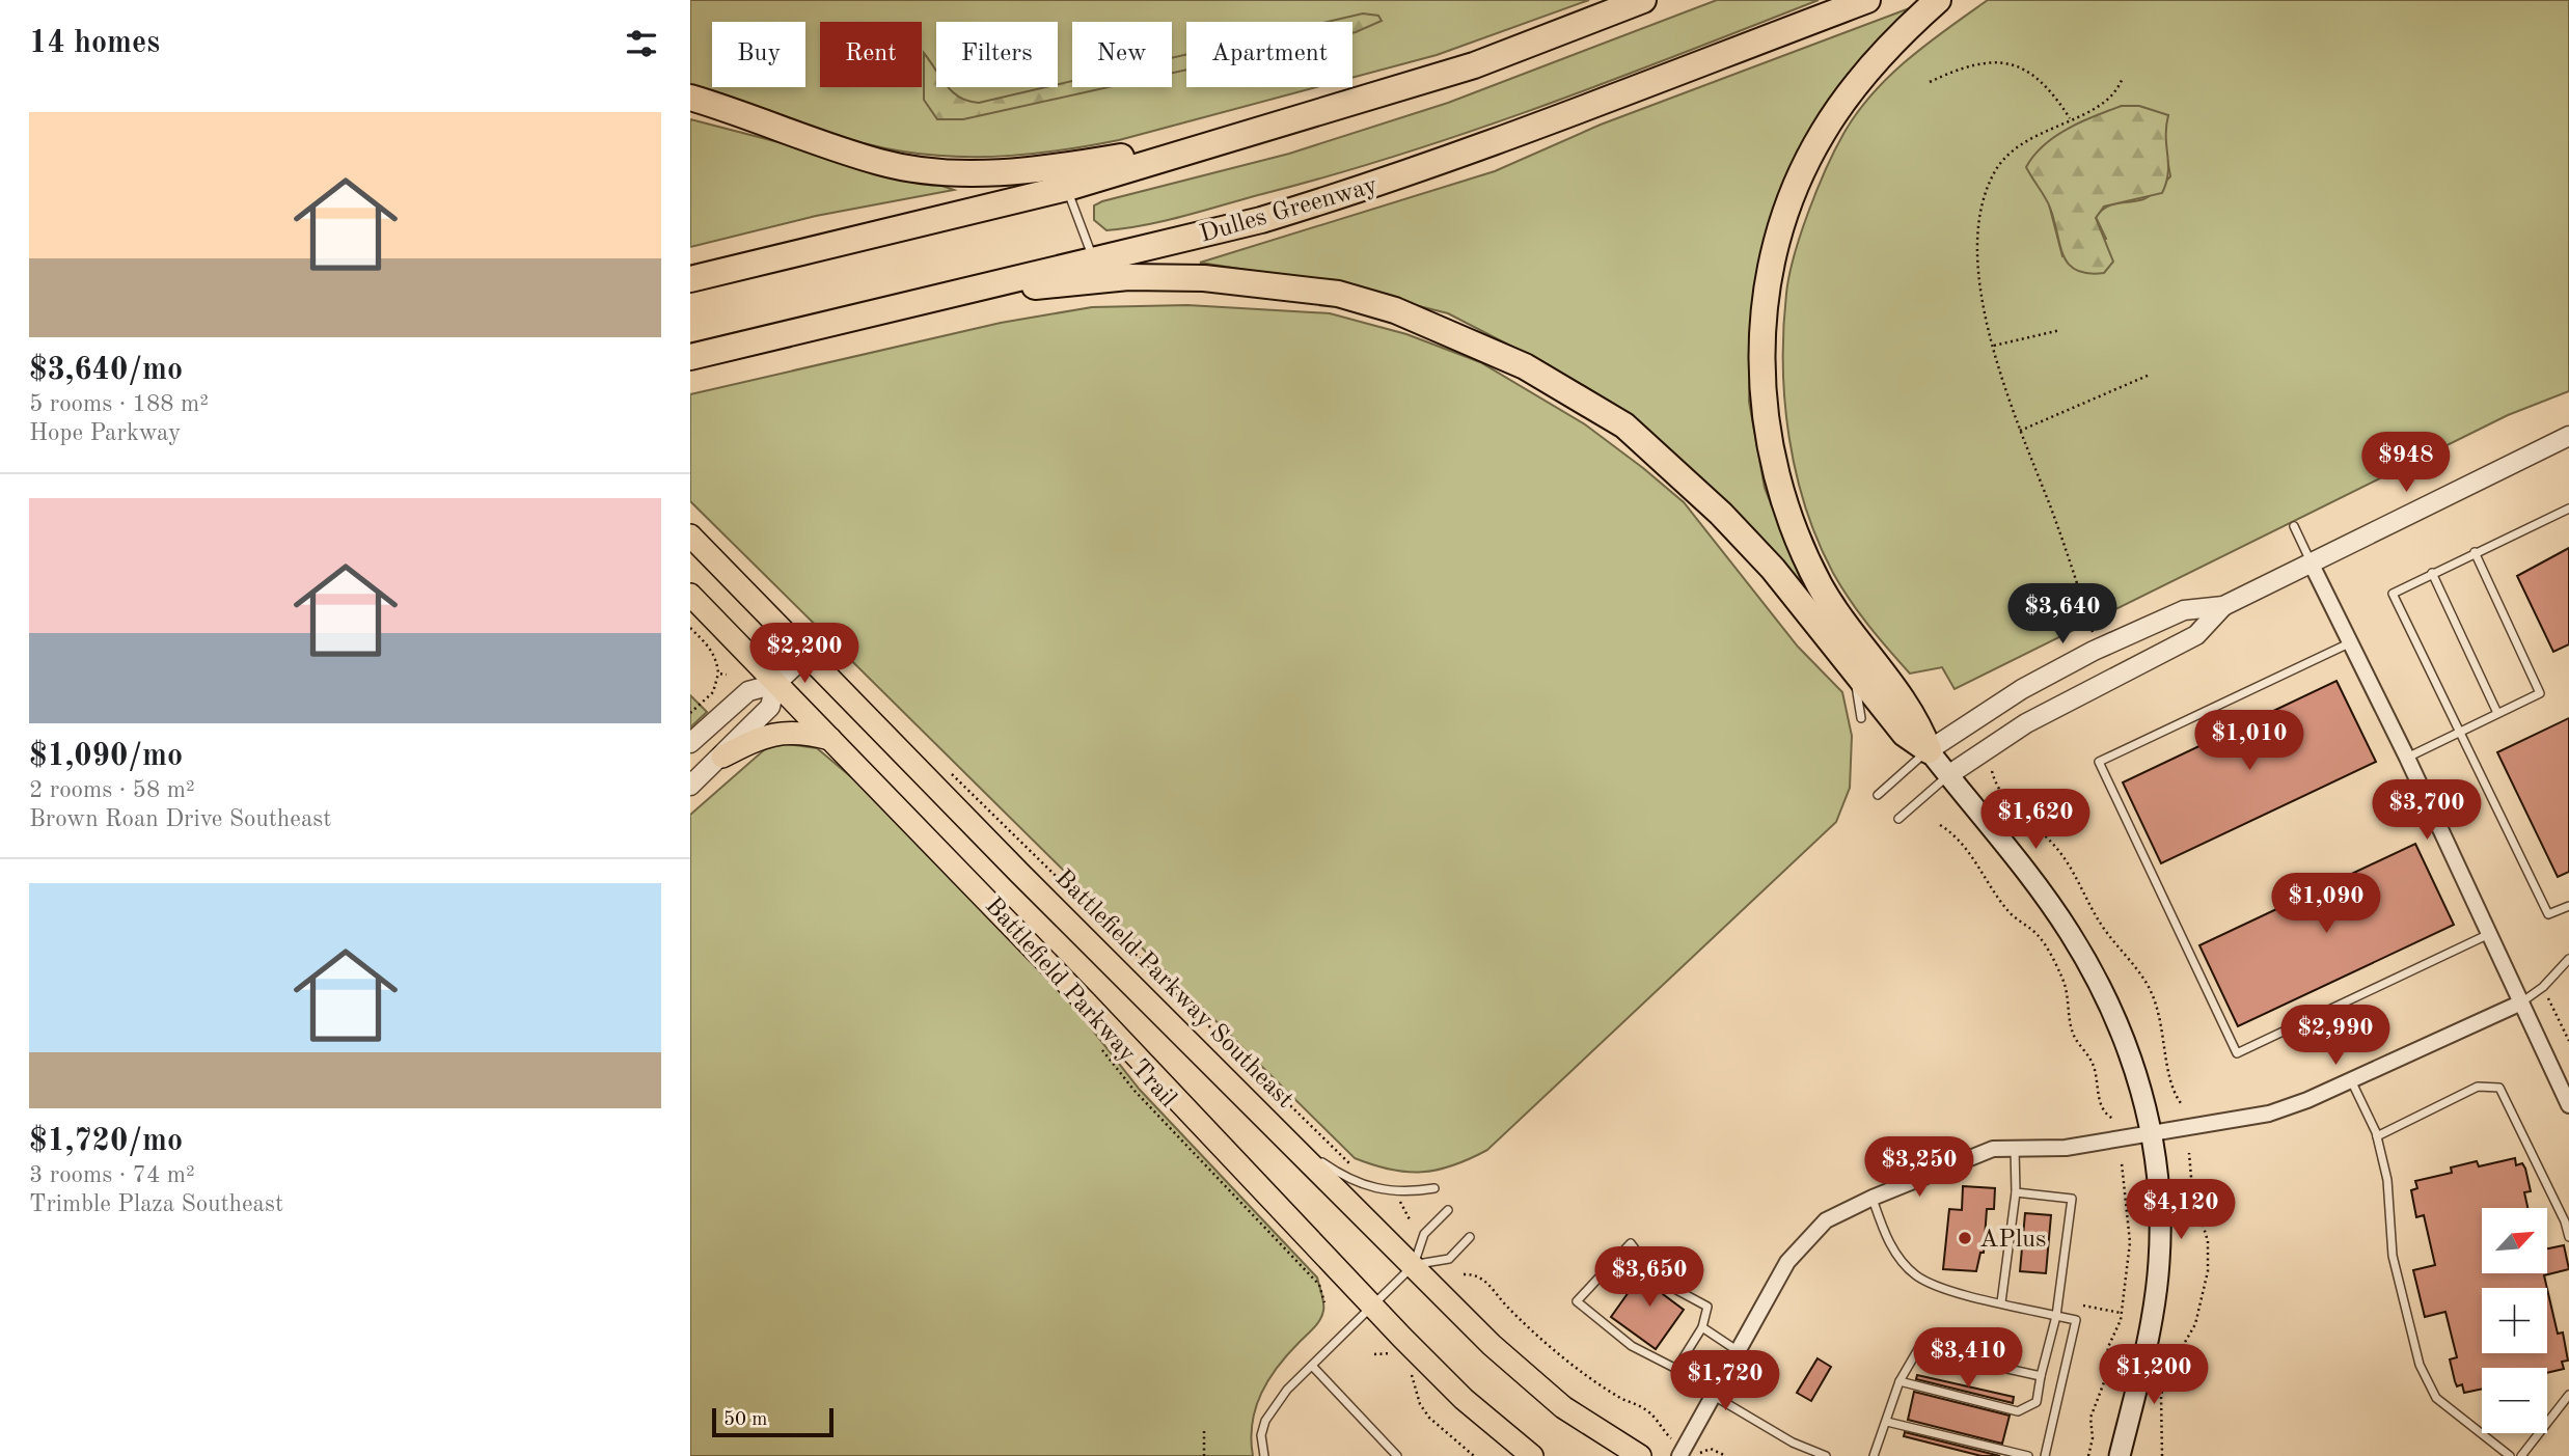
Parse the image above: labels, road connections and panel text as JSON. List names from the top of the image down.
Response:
{
  "streets": {
    "highway": ["Dulles Greenway"],
    "main road": ["Battlefield Parkway Southeast"],
    "path": ["Battlefield Parkway Trail"]
  },
  "places": ["APlus"],
  "scale_bar": "50 m",
  "north": "top right",
  "page": {
    "heading": "14 homes",
    "chip": [
      "Buy",
      "Rent",
      "Filters",
      "New",
      "Apartment"
    ],
    "list": [
      {
        "name": "$3,640/mo",
        "note": "5 rooms · 188 m² · Hope Parkway"
      },
      {
        "name": "$1,090/mo",
        "note": "2 rooms · 58 m² · Brown Roan Drive Southeast"
      },
      {
        "name": "$1,720/mo",
        "note": "3 rooms · 74 m² · Trimble Plaza Southeast"
      }
    ],
    "price": [
      "$948",
      "$3,640",
      "$2,200",
      "$1,010",
      "$3,700",
      "$1,620",
      "$1,090",
      "$2,990",
      "$3,250",
      "$4,120",
      "$3,650",
      "$3,410",
      "$1,200",
      "$1,720"
    ],
    "map_buttons": ["+", "−"],
    "scale": "50 m"
  }
}
